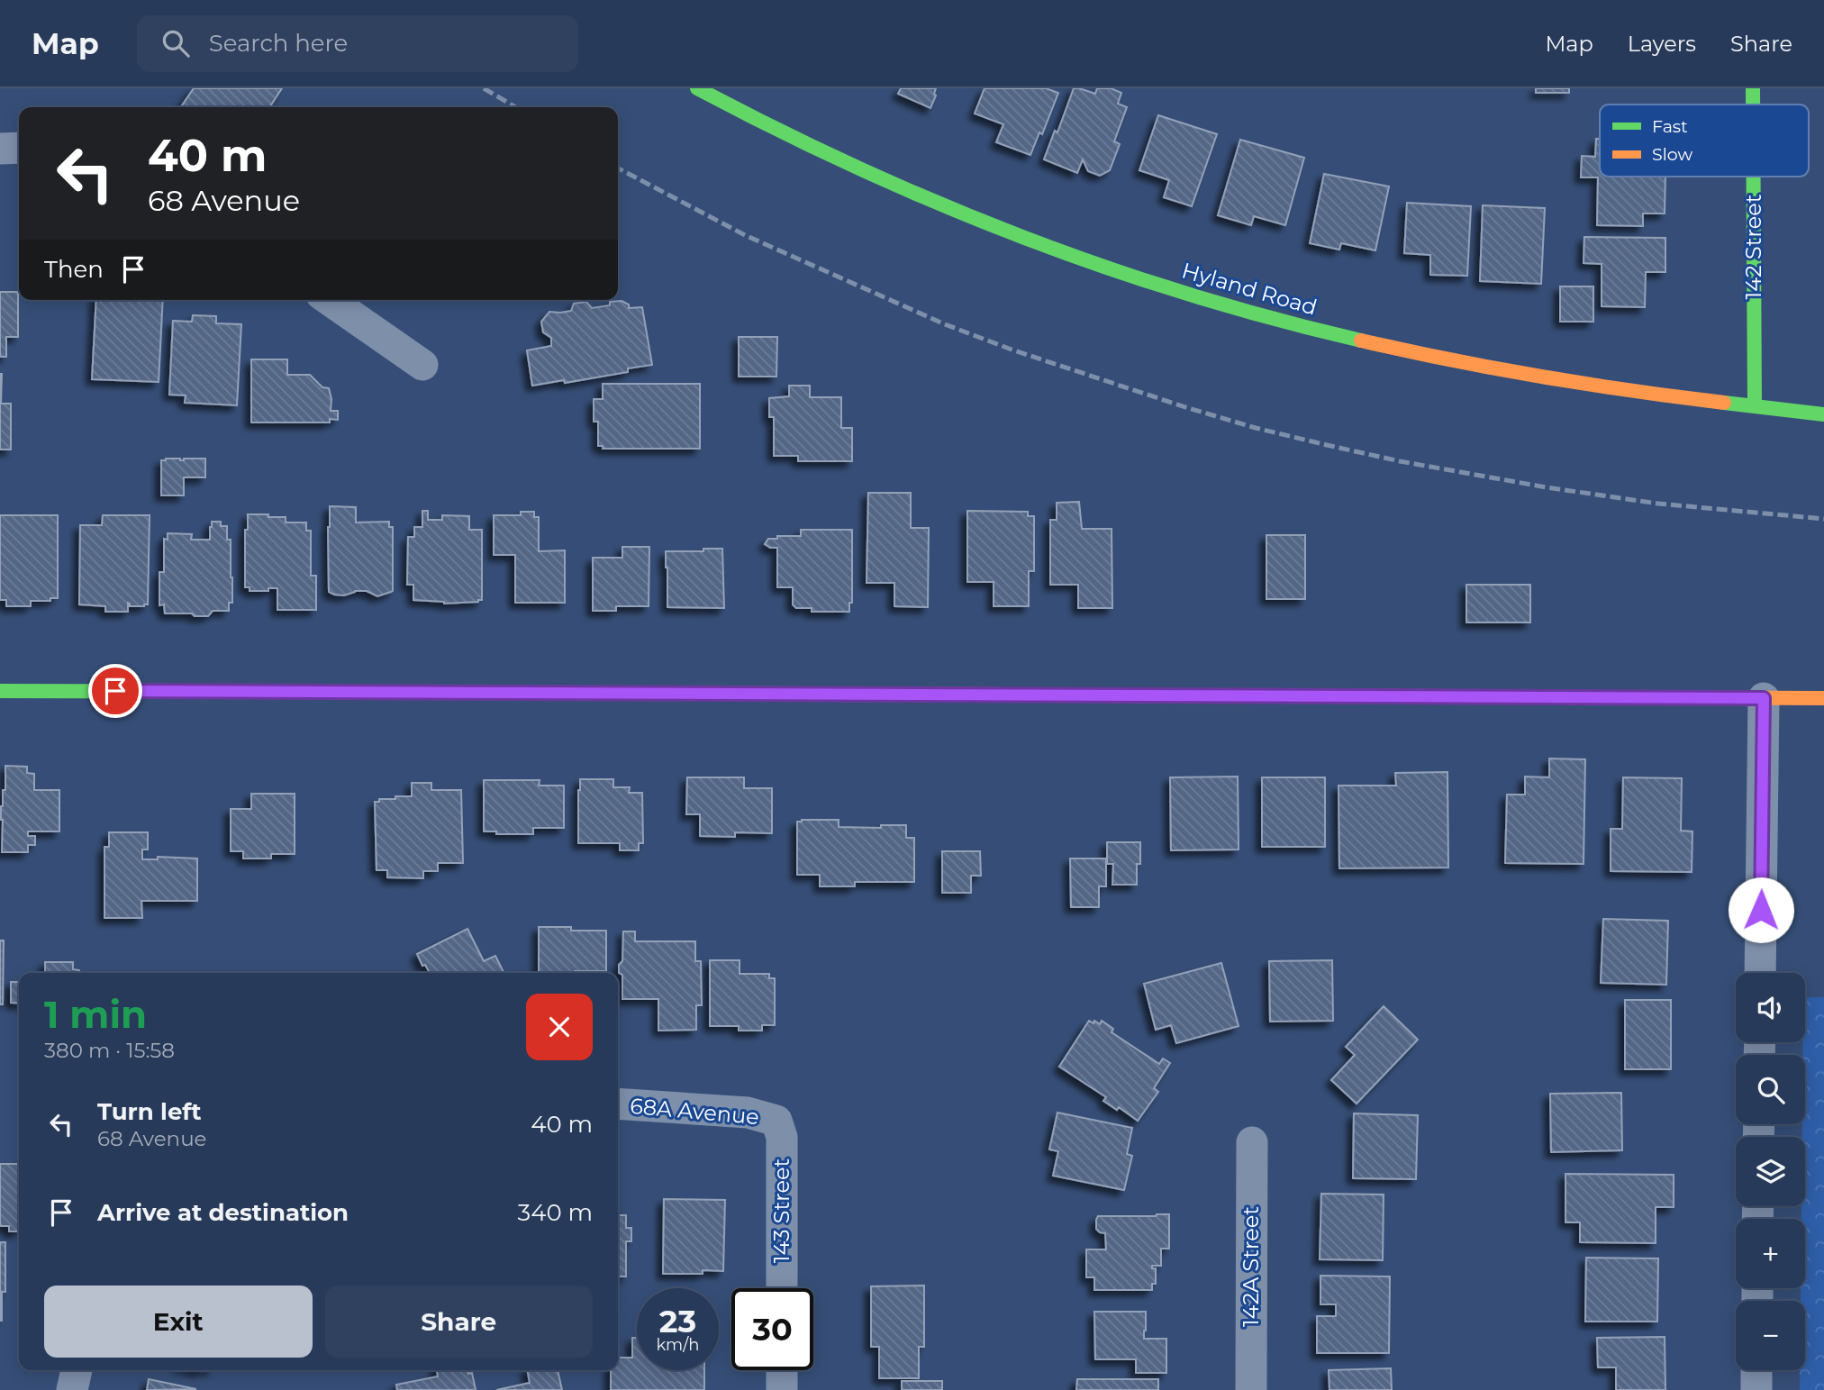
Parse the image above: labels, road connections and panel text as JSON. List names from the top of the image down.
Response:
{
  "streets": {
    "street": [
      "142 Street",
      "Hyland Road",
      "68A Avenue",
      "143 Street",
      "142A Street"
    ]
  },
  "crossings": [
    ["142 Street", "Hyland Road"],
    ["68A Avenue", "143 Street"]
  ],
  "legend": ["Fast", "Slow"],
  "page": {
    "header": "Map",
    "search": "Search here",
    "nav": ["Map", "Layers", "Share"],
    "turn": ["40 m", "68 Avenue"],
    "then": "Then",
    "map_buttons": ["+", "−"],
    "heading": ["1 min", "380 m · 15:58"],
    "list": [
      {
        "name": "Turn left",
        "note": "68 Avenue",
        "value": "40 m"
      },
      {
        "name": "Arrive at destination",
        "value": "340 m"
      }
    ],
    "buttons": ["Exit", "Share"],
    "speed": "23 km/h",
    "limit": "30"
  }
}
